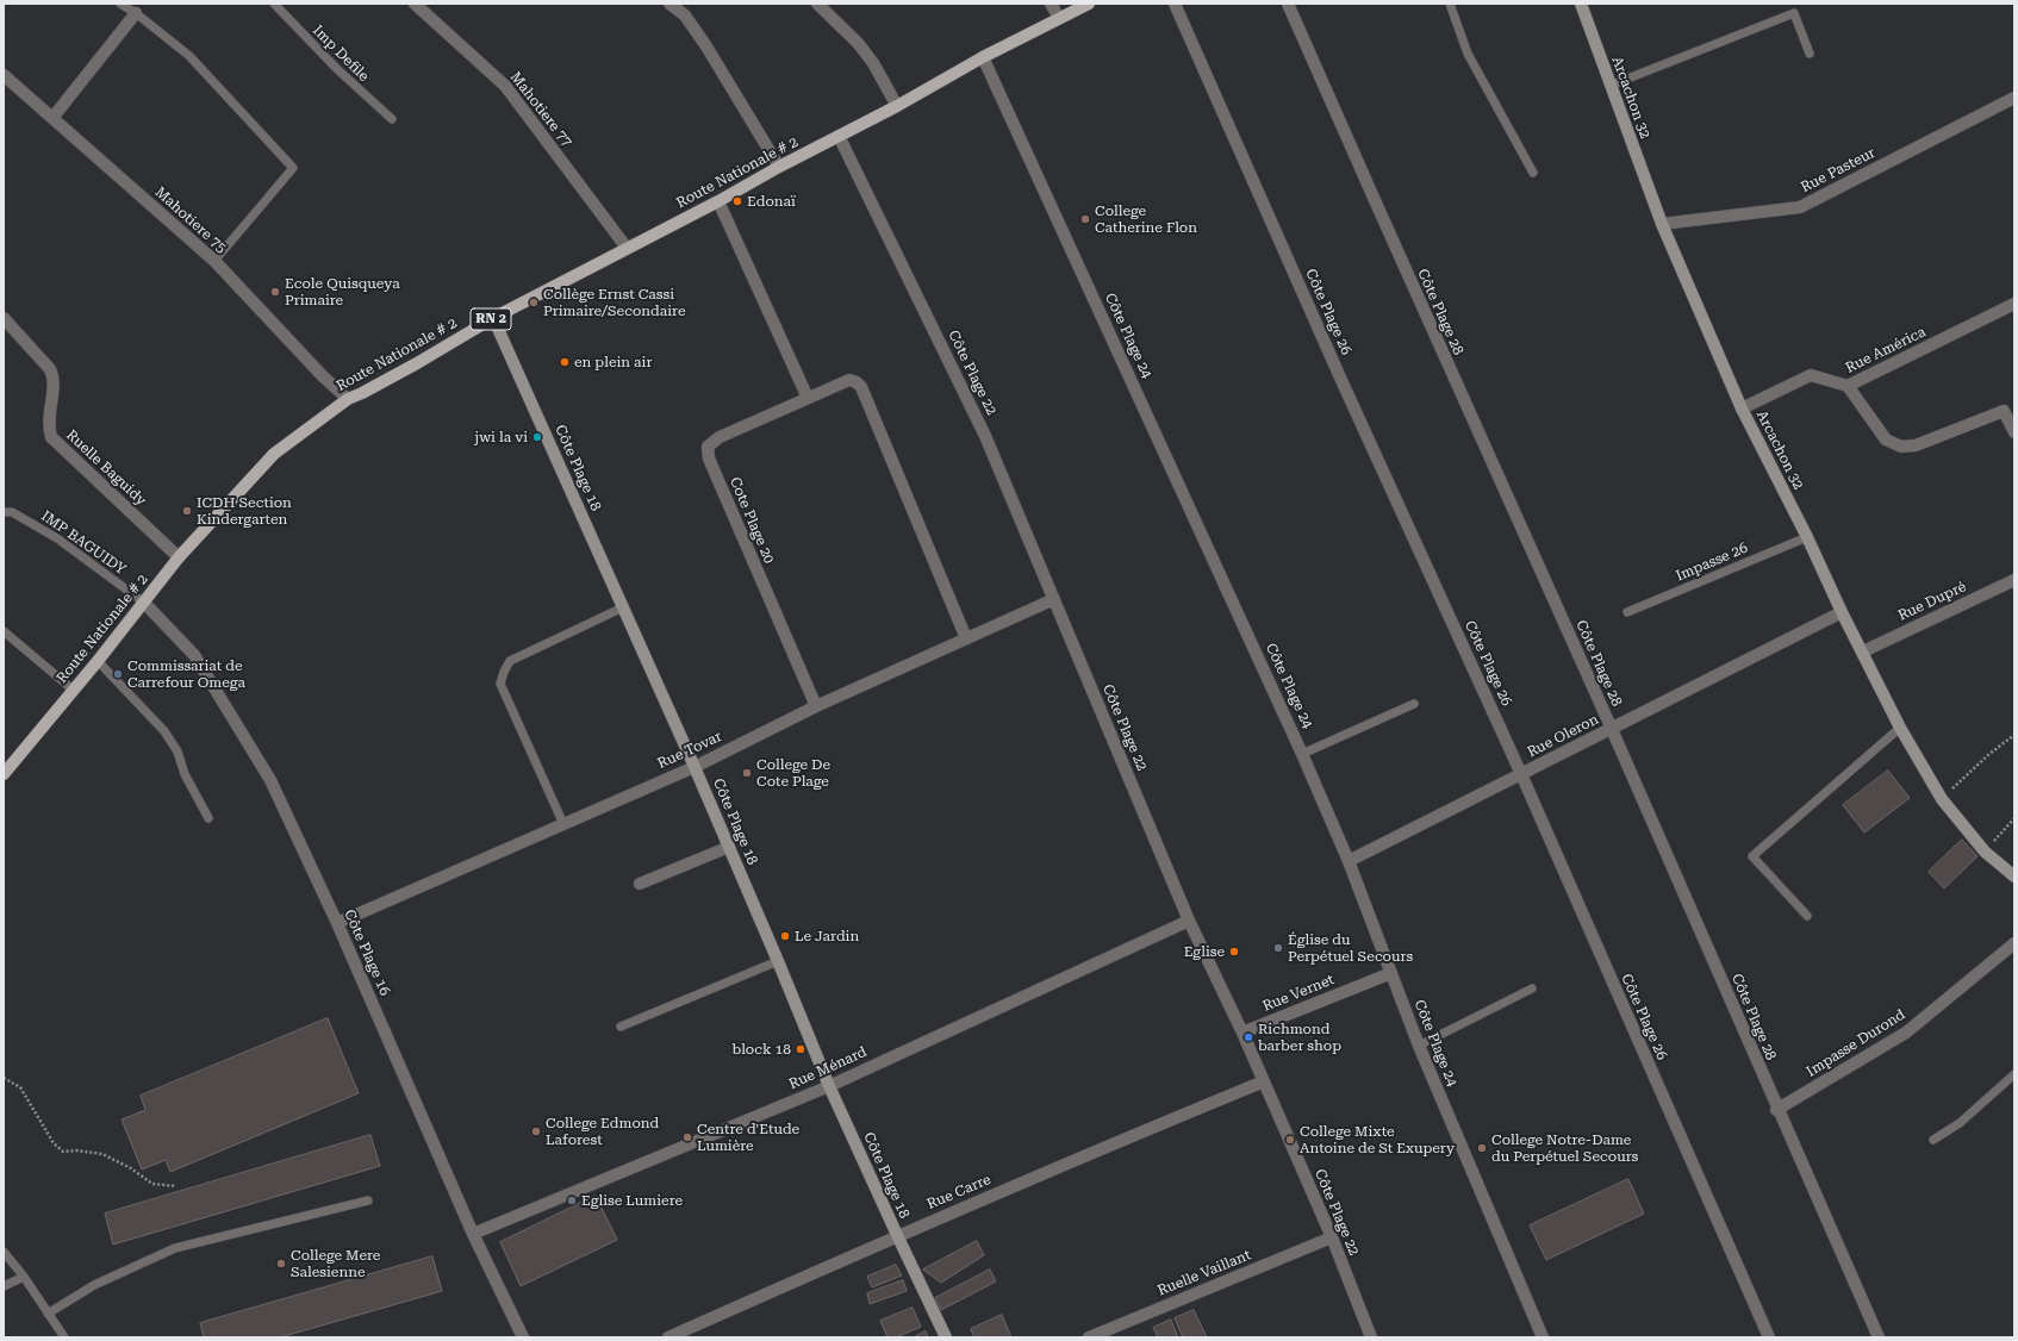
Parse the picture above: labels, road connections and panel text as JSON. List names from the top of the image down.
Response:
{
  "streets": {
    "main road": ["Route Nationale # 2", "RN 2"],
    "street": [
      "Arcachon 32",
      "Mahotiere 77",
      "Rue Pasteur",
      "Mahotiere 75",
      "Côte Plage 26",
      "Côte Plage 28",
      "Côte Plage 24",
      "Rue América",
      "Côte Plage 22",
      "Ruelle Baguidy",
      "Côte Plage 18",
      "Cote Plage 20",
      "Rue Dupré",
      "Rue Oleron",
      "Rue Tovar",
      "Côte Plage 16",
      "Rue Vernet",
      "Impasse Durond",
      "Rue Ménard",
      "Rue Carre",
      "Ruelle Vaillant"
    ],
    "lane": ["Imp Defile", "IMP BAGUIDY", "Impasse 26"]
  },
  "crossings": [
    ["Arcachon 32", "Rue Pasteur"],
    ["Arcachon 32", "Rue América"],
    ["Arcachon 32", "Impasse 26"],
    ["Arcachon 32", "Rue Dupré"],
    ["Arcachon 32", "Rue Oleron"],
    ["Mahotiere 77", "Route Nationale # 2"],
    ["Route Nationale # 2", "Mahotiere 75"],
    ["Route Nationale # 2", "Côte Plage 24"],
    ["Route Nationale # 2", "Côte Plage 22"],
    ["Route Nationale # 2", "Ruelle Baguidy"],
    ["Route Nationale # 2", "Côte Plage 18"],
    ["Route Nationale # 2", "IMP BAGUIDY"],
    ["Route Nationale # 2", "Côte Plage 16"],
    ["Côte Plage 26", "Rue Oleron"],
    ["Côte Plage 28", "Rue Oleron"],
    ["Côte Plage 28", "Impasse Durond"],
    ["Côte Plage 24", "Rue Oleron"],
    ["Côte Plage 24", "Rue Vernet"],
    ["Côte Plage 22", "Rue Tovar"],
    ["Côte Plage 22", "Rue Vernet"],
    ["Côte Plage 22", "Rue Ménard"],
    ["Côte Plage 22", "Rue Carre"],
    ["Côte Plage 22", "Ruelle Vaillant"],
    ["Côte Plage 18", "Rue Tovar"],
    ["Côte Plage 18", "Rue Ménard"],
    ["Côte Plage 18", "Rue Carre"],
    ["Cote Plage 20", "Rue Tovar"],
    ["IMP BAGUIDY", "Côte Plage 16"],
    ["Rue Tovar", "Côte Plage 16"],
    ["Côte Plage 16", "Rue Ménard"]
  ],
  "places": [
    "Edonaï",
    "College Catherine Flon",
    "Ecole Quisqueya Primaire",
    "Collège Ernst Cassi Primaire/Secondaire",
    "en plein air",
    "jwi la vi",
    "ICDH Section Kindergarten",
    "Commissariat de Carrefour Omega",
    "College De Cote Plage",
    "Le Jardin",
    "Église du Perpétuel Secours",
    "Eglise",
    "Richmond barber shop",
    "block 18",
    "College Edmond Laforest",
    "Centre d'Etude Lumière",
    "College Mixte Antoine de St Exupery",
    "College Notre-Dame du Perpétuel Secours",
    "Eglise Lumiere",
    "College Mere Salesienne"
  ]
}
